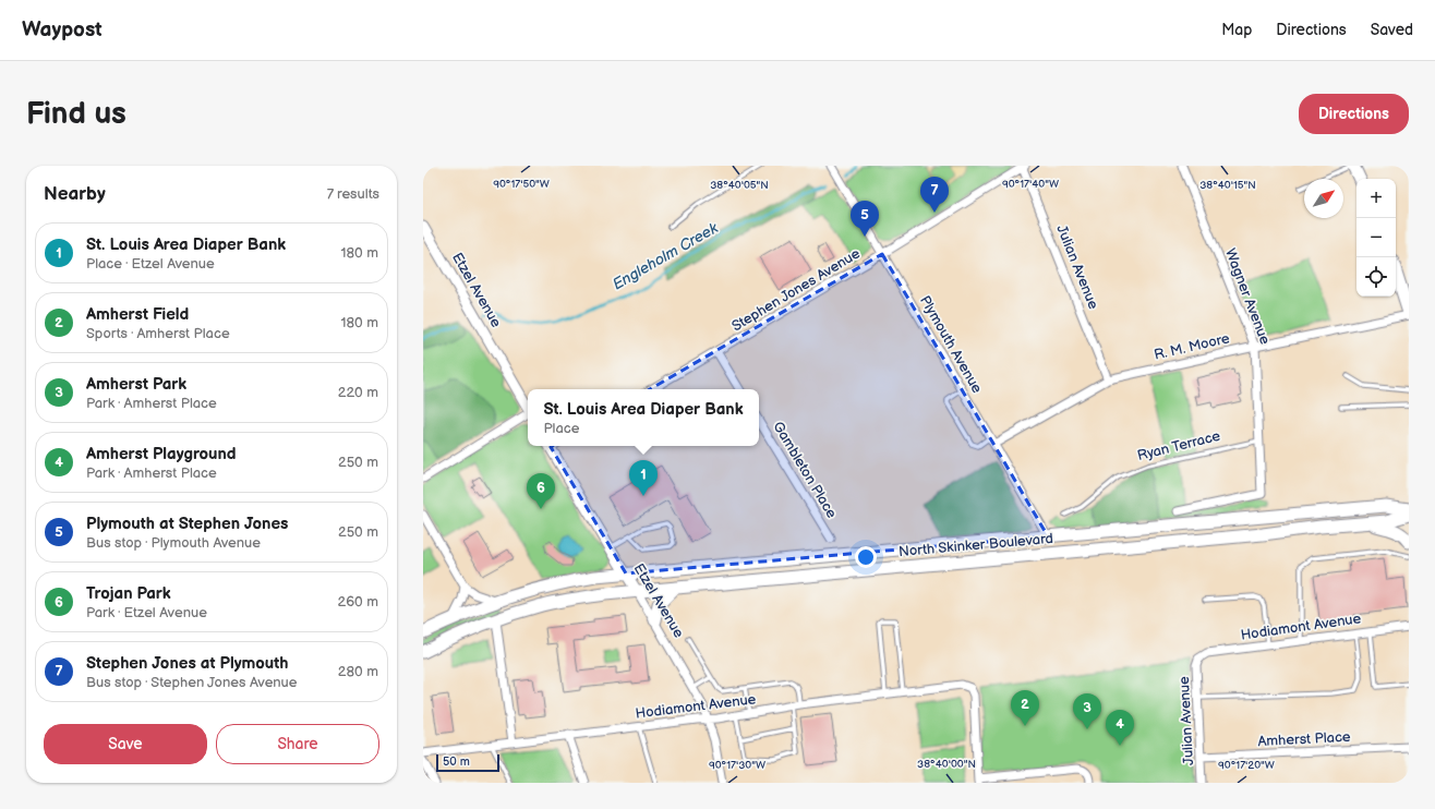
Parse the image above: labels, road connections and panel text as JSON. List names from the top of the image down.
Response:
{
  "streets": {
    "main road": ["North Skinker Boulevard"],
    "street": [
      "Julian Avenue",
      "Etzel Avenue",
      "Stephen Jones Avenue",
      "Wagner Avenue",
      "Plymouth Avenue",
      "R. M. Moore",
      "Gambleton Place",
      "Hodiamont Avenue",
      "Amherst Place"
    ],
    "lane": ["Ryan Terrace"]
  },
  "crossings": [
    ["Julian Avenue", "Stephen Jones Avenue"],
    ["Julian Avenue", "R. M. Moore"],
    ["Julian Avenue", "Hodiamont Avenue"],
    ["Julian Avenue", "Amherst Place"],
    ["Etzel Avenue", "North Skinker Boulevard"],
    ["Etzel Avenue", "Hodiamont Avenue"],
    ["Stephen Jones Avenue", "Plymouth Avenue"],
    ["Wagner Avenue", "R. M. Moore"],
    ["Wagner Avenue", "Ryan Terrace"],
    ["Plymouth Avenue", "R. M. Moore"],
    ["Plymouth Avenue", "North Skinker Boulevard"]
  ],
  "water": ["Engleholm Creek"],
  "scale_bar": "50 m",
  "north": "top right",
  "page": {
    "header": "Waypost",
    "nav": ["Map", "Directions", "Saved"],
    "buttons": [
      "Directions",
      ["Save", "Share"]
    ],
    "title": "Find us",
    "heading": ["Nearby", "7 results"],
    "pins": [
      "7",
      "5",
      "1",
      "6",
      "2",
      "3",
      "4"
    ],
    "map_buttons": ["+", "−"],
    "list": [
      {
        "mark": "1",
        "name": "St. Louis Area Diaper Bank",
        "note": "Place · Etzel Avenue",
        "value": "180 m"
      },
      {
        "mark": "2",
        "name": "Amherst Field",
        "note": "Sports · Amherst Place",
        "value": "180 m"
      },
      {
        "mark": "3",
        "name": "Amherst Park",
        "note": "Park · Amherst Place",
        "value": "220 m"
      },
      {
        "mark": "4",
        "name": "Amherst Playground",
        "note": "Park · Amherst Place",
        "value": "250 m"
      },
      {
        "mark": "5",
        "name": "Plymouth at Stephen Jones",
        "note": "Bus stop · Plymouth Avenue",
        "value": "250 m"
      },
      {
        "mark": "6",
        "name": "Trojan Park",
        "note": "Park · Etzel Avenue",
        "value": "260 m"
      },
      {
        "mark": "7",
        "name": "Stephen Jones at Plymouth",
        "note": "Bus stop · Stephen Jones Avenue",
        "value": "280 m"
      }
    ],
    "popup": ["St. Louis Area Diaper Bank", "Place"],
    "scale": "50 m"
  },
  "coordinates": [
    "90°17'50\"W",
    "90°17'40\"W",
    "38°40'05\"N",
    "38°40'15\"N",
    "38°40'00\"N",
    "90°17'30\"W",
    "90°17'20\"W"
  ]
}
